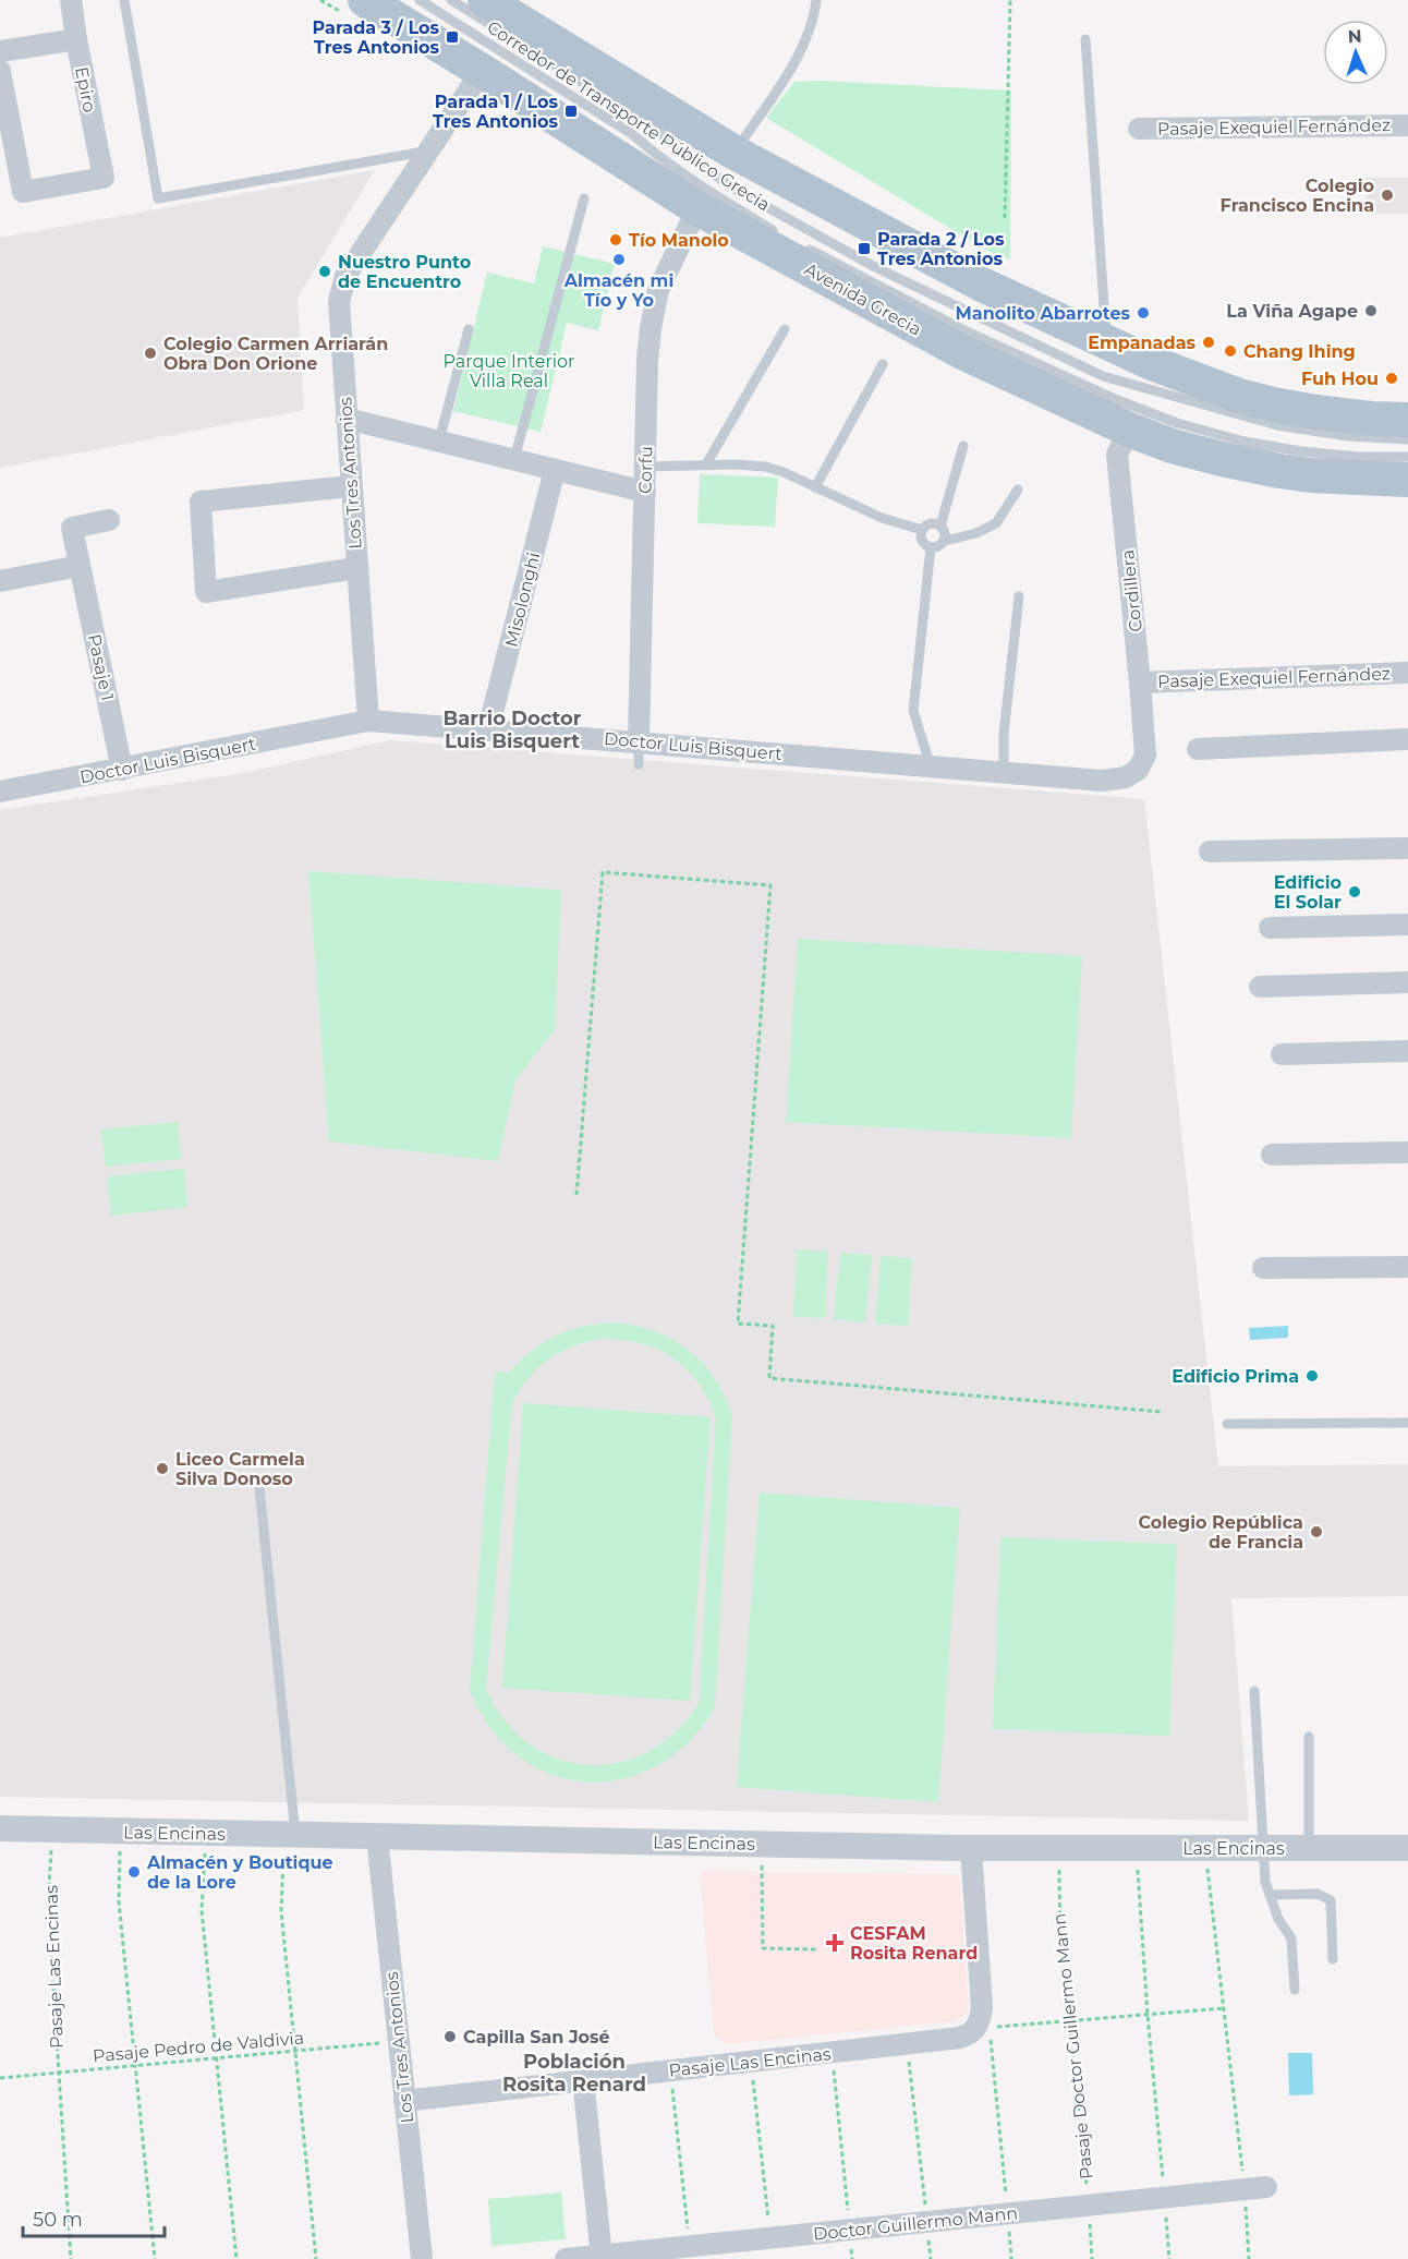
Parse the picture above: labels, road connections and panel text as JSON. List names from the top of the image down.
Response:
{
  "streets": {
    "main road": ["Avenida Grecia"],
    "street": [
      "Epiro",
      "Pasaje Exequiel Fernández",
      "Corfu",
      "Los Tres Antonios",
      "Cordillera",
      "Misolonghi",
      "Pasaje 1",
      "Doctor Luis Bisquert",
      "Las Encinas",
      "Pasaje Las Encinas",
      "Doctor Guillermo Mann"
    ],
    "lane": ["Corredor de Transporte Público Grecia"],
    "path": ["Pasaje Pedro de Valdivia", "Pasaje Doctor Guillermo Mann"]
  },
  "crossings": [
    ["Pasaje Exequiel Fernández", "Cordillera"],
    ["Avenida Grecia", "Corfu"],
    ["Avenida Grecia", "Los Tres Antonios"],
    ["Avenida Grecia", "Cordillera"],
    ["Corfu", "Doctor Luis Bisquert"],
    ["Los Tres Antonios", "Doctor Luis Bisquert"],
    ["Los Tres Antonios", "Las Encinas"],
    ["Los Tres Antonios", "Pasaje Las Encinas"],
    ["Los Tres Antonios", "Pasaje Pedro de Valdivia"],
    ["Cordillera", "Doctor Luis Bisquert"],
    ["Misolonghi", "Doctor Luis Bisquert"],
    ["Pasaje 1", "Doctor Luis Bisquert"],
    ["Las Encinas", "Pasaje Doctor Guillermo Mann"],
    ["Pasaje Las Encinas", "Pasaje Pedro de Valdivia"],
    ["Pasaje Doctor Guillermo Mann", "Doctor Guillermo Mann"]
  ],
  "districts": ["Barrio Doctor Luis Bisquert", "Población Rosita Renard"],
  "parks": ["Parque Interior Villa Real"],
  "places": {
    "transit": ["Parada 3 / Los Tres Antonios", "Parada 1 / Los Tres Antonios", "Parada 2 / Los Tres Antonios"],
    "other": [
      "Colegio Francisco Encina",
      "Tío Manolo",
      "Almacén mi Tío y Yo",
      "Nuestro Punto de Encuentro",
      "La Viña Agape",
      "Manolito Abarrotes",
      "Empanadas",
      "Chang Ihing",
      "Colegio Carmen Arriarán Obra Don Orione",
      "Fuh Hou",
      "Edificio El Solar",
      "Edificio Prima",
      "Liceo Carmela Silva Donoso",
      "Colegio República de Francia",
      "Almacén y Boutique de la Lore",
      "Capilla San José"
    ],
    "health": ["CESFAM Rosita Renard"]
  },
  "scale_bar": "50 m",
  "north": "top"
}
